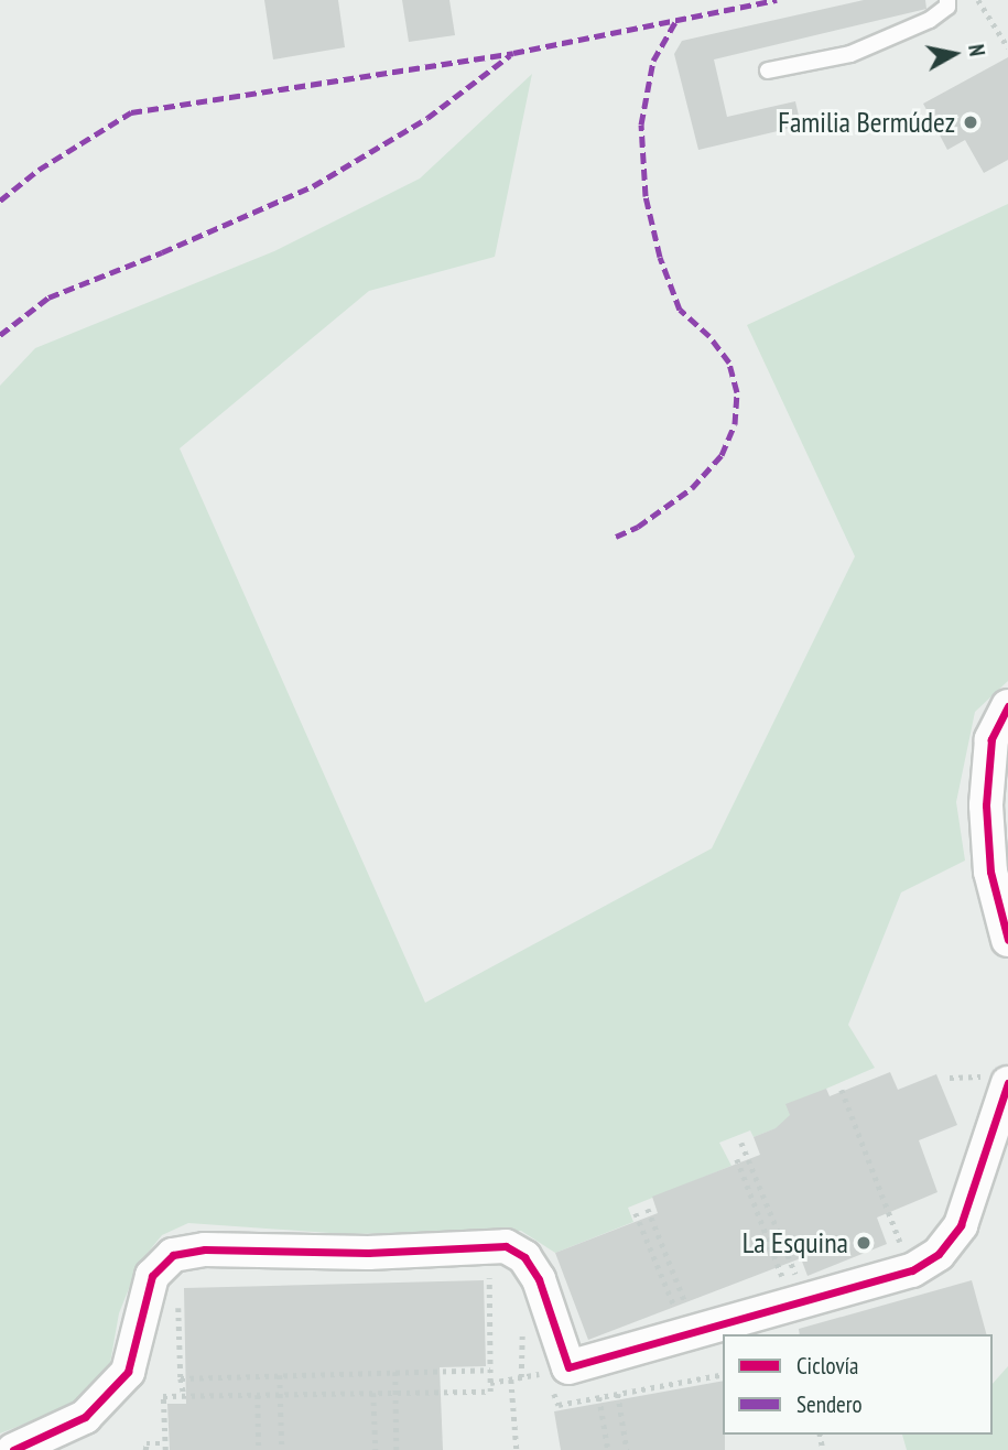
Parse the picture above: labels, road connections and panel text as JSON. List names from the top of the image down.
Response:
{
  "places": ["Familia Bermúdez", "La Esquina"],
  "legend": ["Ciclovía", "Sendero"],
  "north": "right"
}
